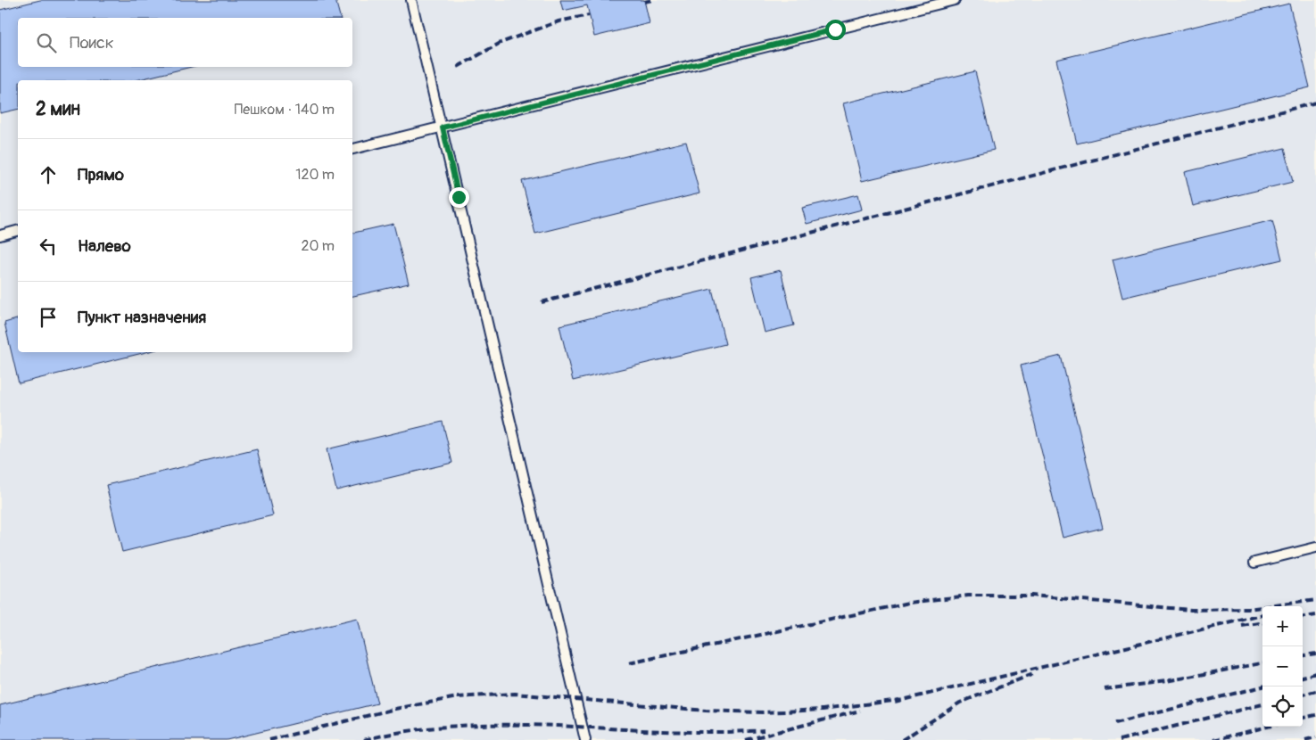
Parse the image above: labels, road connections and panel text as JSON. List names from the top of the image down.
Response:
{
  "page": {
    "search": "Поиск",
    "heading": ["2 мин", "Пешком · 140 m"],
    "list": [
      ["Прямо", "120 m"],
      ["Налево", "20 m"],
      "Пункт назначения"
    ],
    "map_buttons": ["+", "−"]
  }
}
